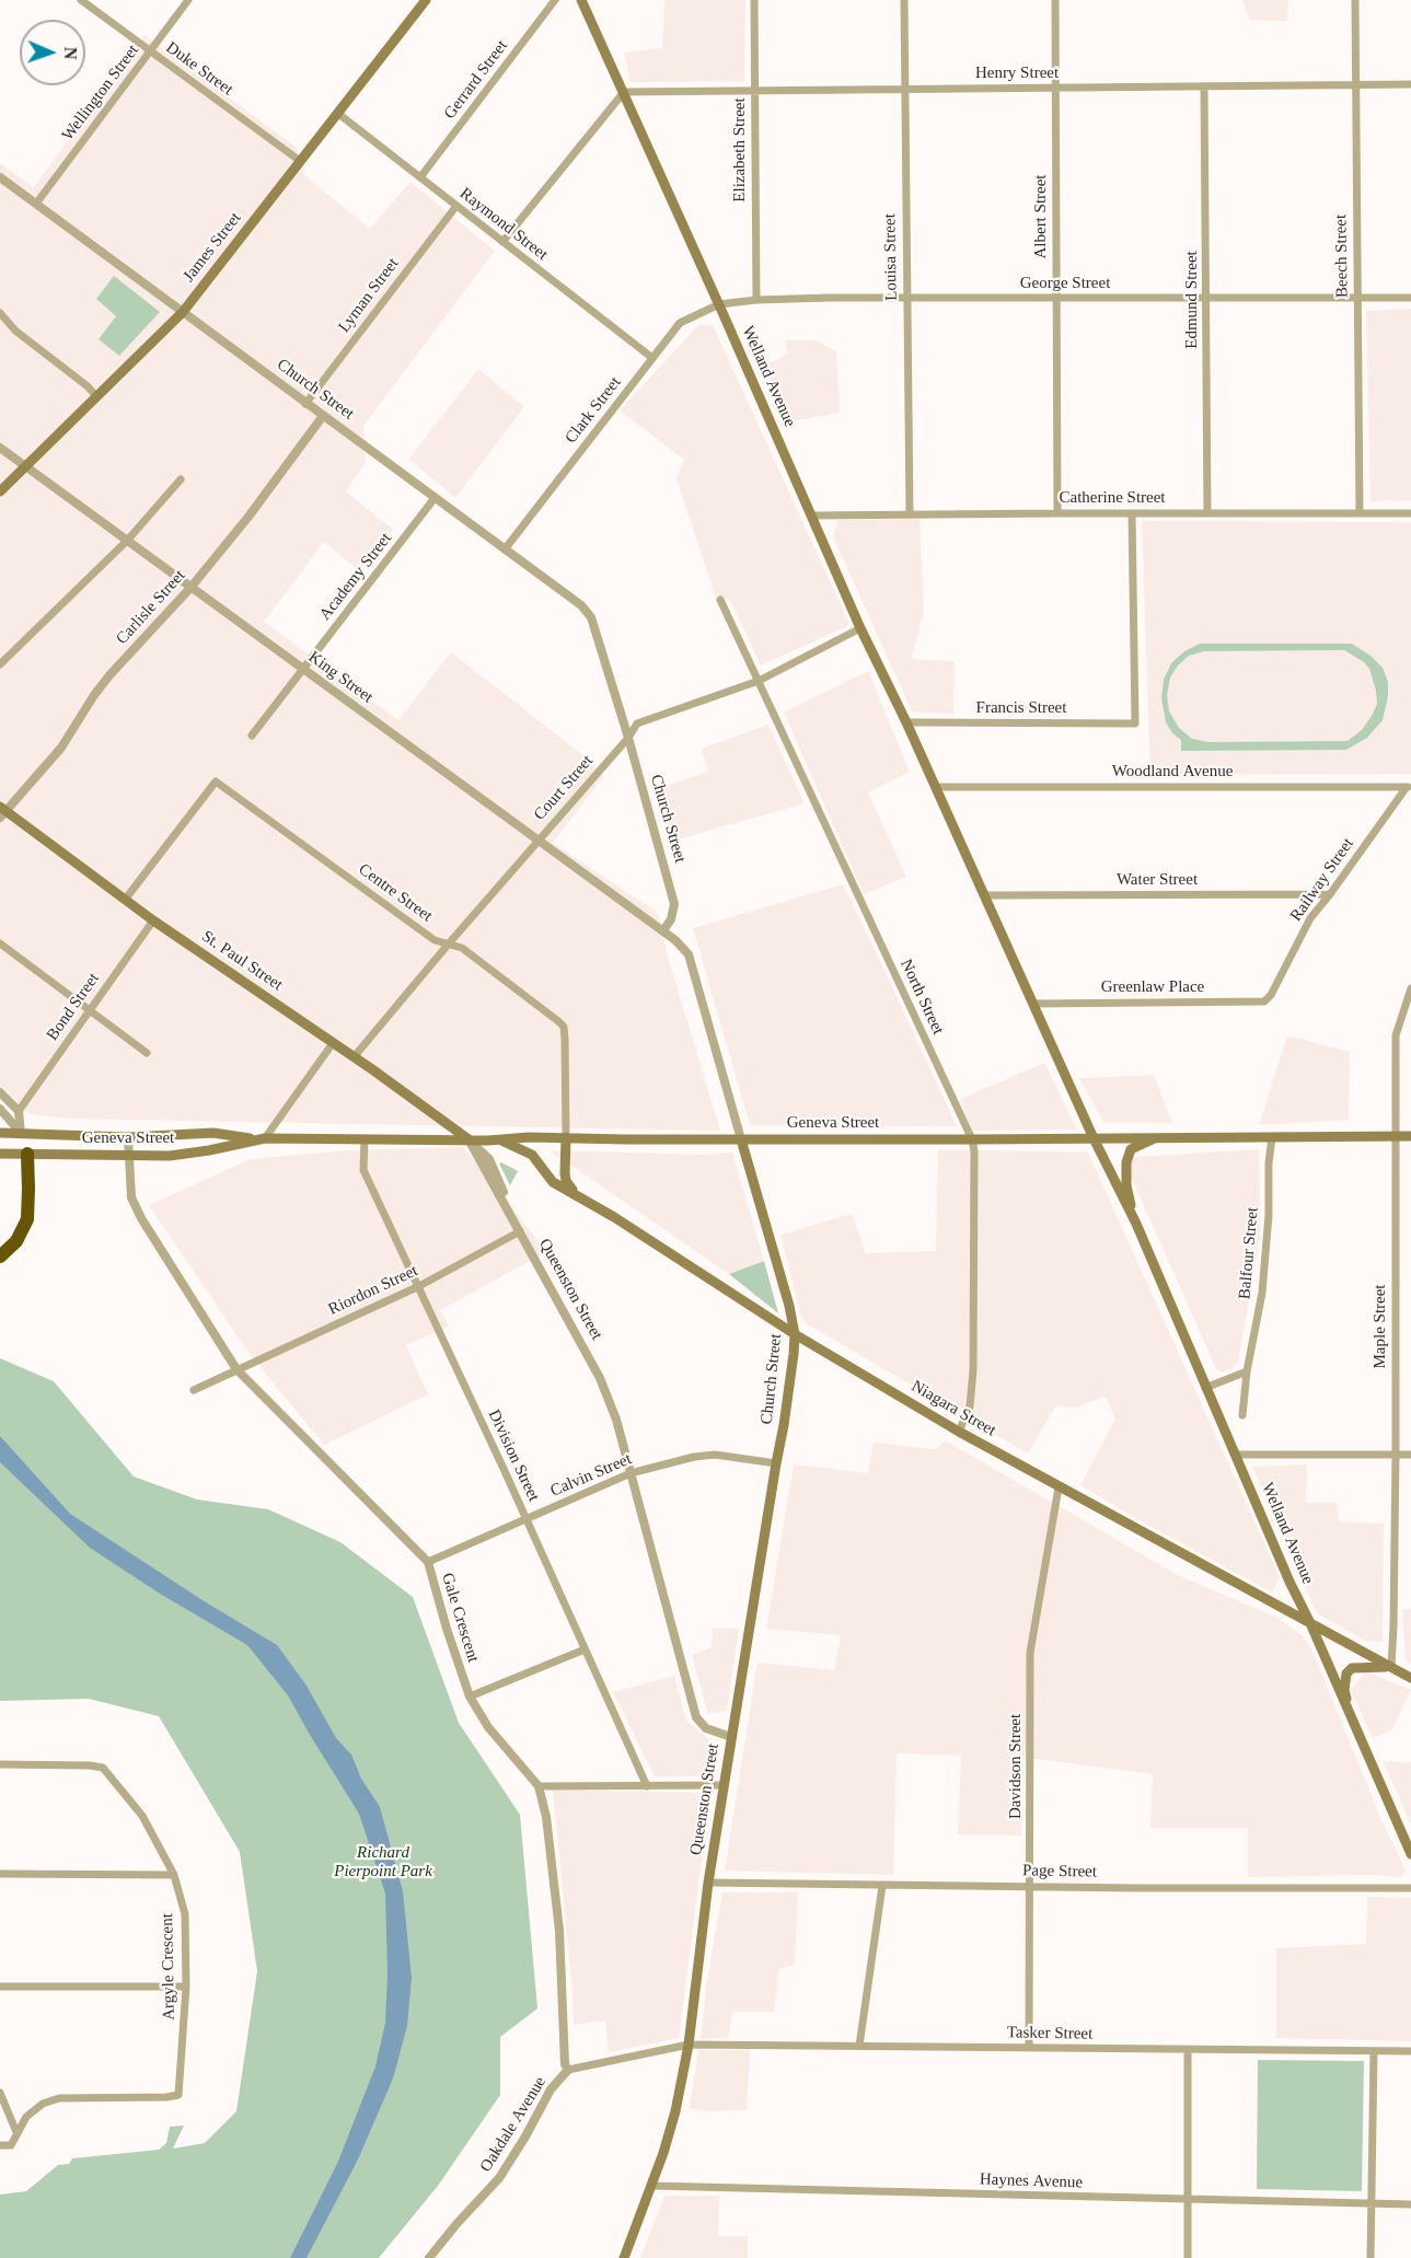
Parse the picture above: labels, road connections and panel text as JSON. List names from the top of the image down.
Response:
{
  "streets": {
    "main road": [
      "James Street",
      "Welland Avenue",
      "Church Street",
      "St. Paul Street",
      "Geneva Street",
      "Queenston Street",
      "Niagara Street"
    ],
    "street": [
      "Duke Street",
      "Henry Street",
      "Gerrard Street",
      "Wellington Street",
      "Elizabeth Street",
      "Albert Street",
      "Raymond Street",
      "Beech Street",
      "Louisa Street",
      "George Street",
      "Lyman Street",
      "Edmund Street",
      "Clark Street",
      "Catherine Street",
      "Academy Street",
      "Carlisle Street",
      "King Street",
      "Francis Street",
      "Woodland Avenue",
      "Court Street",
      "Water Street",
      "Railway Street",
      "Centre Street",
      "Greenlaw Place",
      "North Street",
      "Bond Street",
      "Balfour Street",
      "Riordon Street",
      "Maple Street",
      "Division Street",
      "Calvin Street",
      "Gale Crescent",
      "Davidson Street",
      "Page Street",
      "Argyle Crescent",
      "Tasker Street",
      "Oakdale Avenue",
      "Haynes Avenue"
    ]
  },
  "crossings": [
    ["Duke Street", "Wellington Street"],
    ["Duke Street", "James Street"],
    ["Henry Street", "Elizabeth Street"],
    ["Henry Street", "Albert Street"],
    ["Henry Street", "Beech Street"],
    ["Henry Street", "Louisa Street"],
    ["Henry Street", "Edmund Street"],
    ["Henry Street", "Welland Avenue"],
    ["Gerrard Street", "Raymond Street"],
    ["Wellington Street", "Church Street"],
    ["Elizabeth Street", "George Street"],
    ["Albert Street", "George Street"],
    ["Albert Street", "Catherine Street"],
    ["Raymond Street", "James Street"],
    ["Raymond Street", "Lyman Street"],
    ["Raymond Street", "Clark Street"],
    ["James Street", "Church Street"],
    ["James Street", "King Street"],
    ["Beech Street", "George Street"],
    ["Beech Street", "Catherine Street"],
    ["Louisa Street", "George Street"],
    ["Louisa Street", "Catherine Street"],
    ["George Street", "Edmund Street"],
    ["George Street", "Welland Avenue"],
    ["George Street", "Clark Street"],
    ["Lyman Street", "Church Street"],
    ["Edmund Street", "Catherine Street"],
    ["Welland Avenue", "Clark Street"],
    ["Welland Avenue", "Catherine Street"],
    ["Welland Avenue", "Francis Street"],
    ["Welland Avenue", "Woodland Avenue"],
    ["Welland Avenue", "Court Street"],
    ["Welland Avenue", "Water Street"],
    ["Welland Avenue", "Greenlaw Place"],
    ["Welland Avenue", "Geneva Street"],
    ["Welland Avenue", "Niagara Street"],
    ["Church Street", "Clark Street"],
    ["Church Street", "Academy Street"],
    ["Church Street", "Carlisle Street"],
    ["Church Street", "King Street"],
    ["Church Street", "Court Street"],
    ["Church Street", "Geneva Street"],
    ["Church Street", "Queenston Street"],
    ["Church Street", "Niagara Street"],
    ["Church Street", "Calvin Street"],
    ["Catherine Street", "Francis Street"],
    ["Academy Street", "King Street"],
    ["Carlisle Street", "King Street"],
    ["Carlisle Street", "St. Paul Street"],
    ["King Street", "Court Street"],
    ["Woodland Avenue", "Railway Street"],
    ["Court Street", "Centre Street"],
    ["Court Street", "St. Paul Street"],
    ["Court Street", "North Street"],
    ["Water Street", "Railway Street"],
    ["Railway Street", "Greenlaw Place"],
    ["Centre Street", "St. Paul Street"],
    ["Centre Street", "Geneva Street"],
    ["St. Paul Street", "Bond Street"],
    ["St. Paul Street", "Geneva Street"],
    ["St. Paul Street", "Queenston Street"],
    ["North Street", "Geneva Street"],
    ["North Street", "Niagara Street"],
    ["Geneva Street", "Balfour Street"],
    ["Geneva Street", "Queenston Street"],
    ["Geneva Street", "Maple Street"],
    ["Geneva Street", "Niagara Street"],
    ["Geneva Street", "Division Street"],
    ["Geneva Street", "Gale Crescent"],
    ["Queenston Street", "Riordon Street"],
    ["Queenston Street", "Calvin Street"],
    ["Queenston Street", "Page Street"],
    ["Queenston Street", "Tasker Street"],
    ["Queenston Street", "Oakdale Avenue"],
    ["Queenston Street", "Haynes Avenue"],
    ["Riordon Street", "Division Street"],
    ["Riordon Street", "Gale Crescent"],
    ["Maple Street", "Niagara Street"],
    ["Niagara Street", "Davidson Street"],
    ["Division Street", "Calvin Street"],
    ["Calvin Street", "Gale Crescent"],
    ["Gale Crescent", "Oakdale Avenue"],
    ["Davidson Street", "Page Street"],
    ["Davidson Street", "Tasker Street"],
    ["Tasker Street", "Oakdale Avenue"]
  ],
  "parks": ["Richard Pierpoint Park"],
  "north": "right"
}
